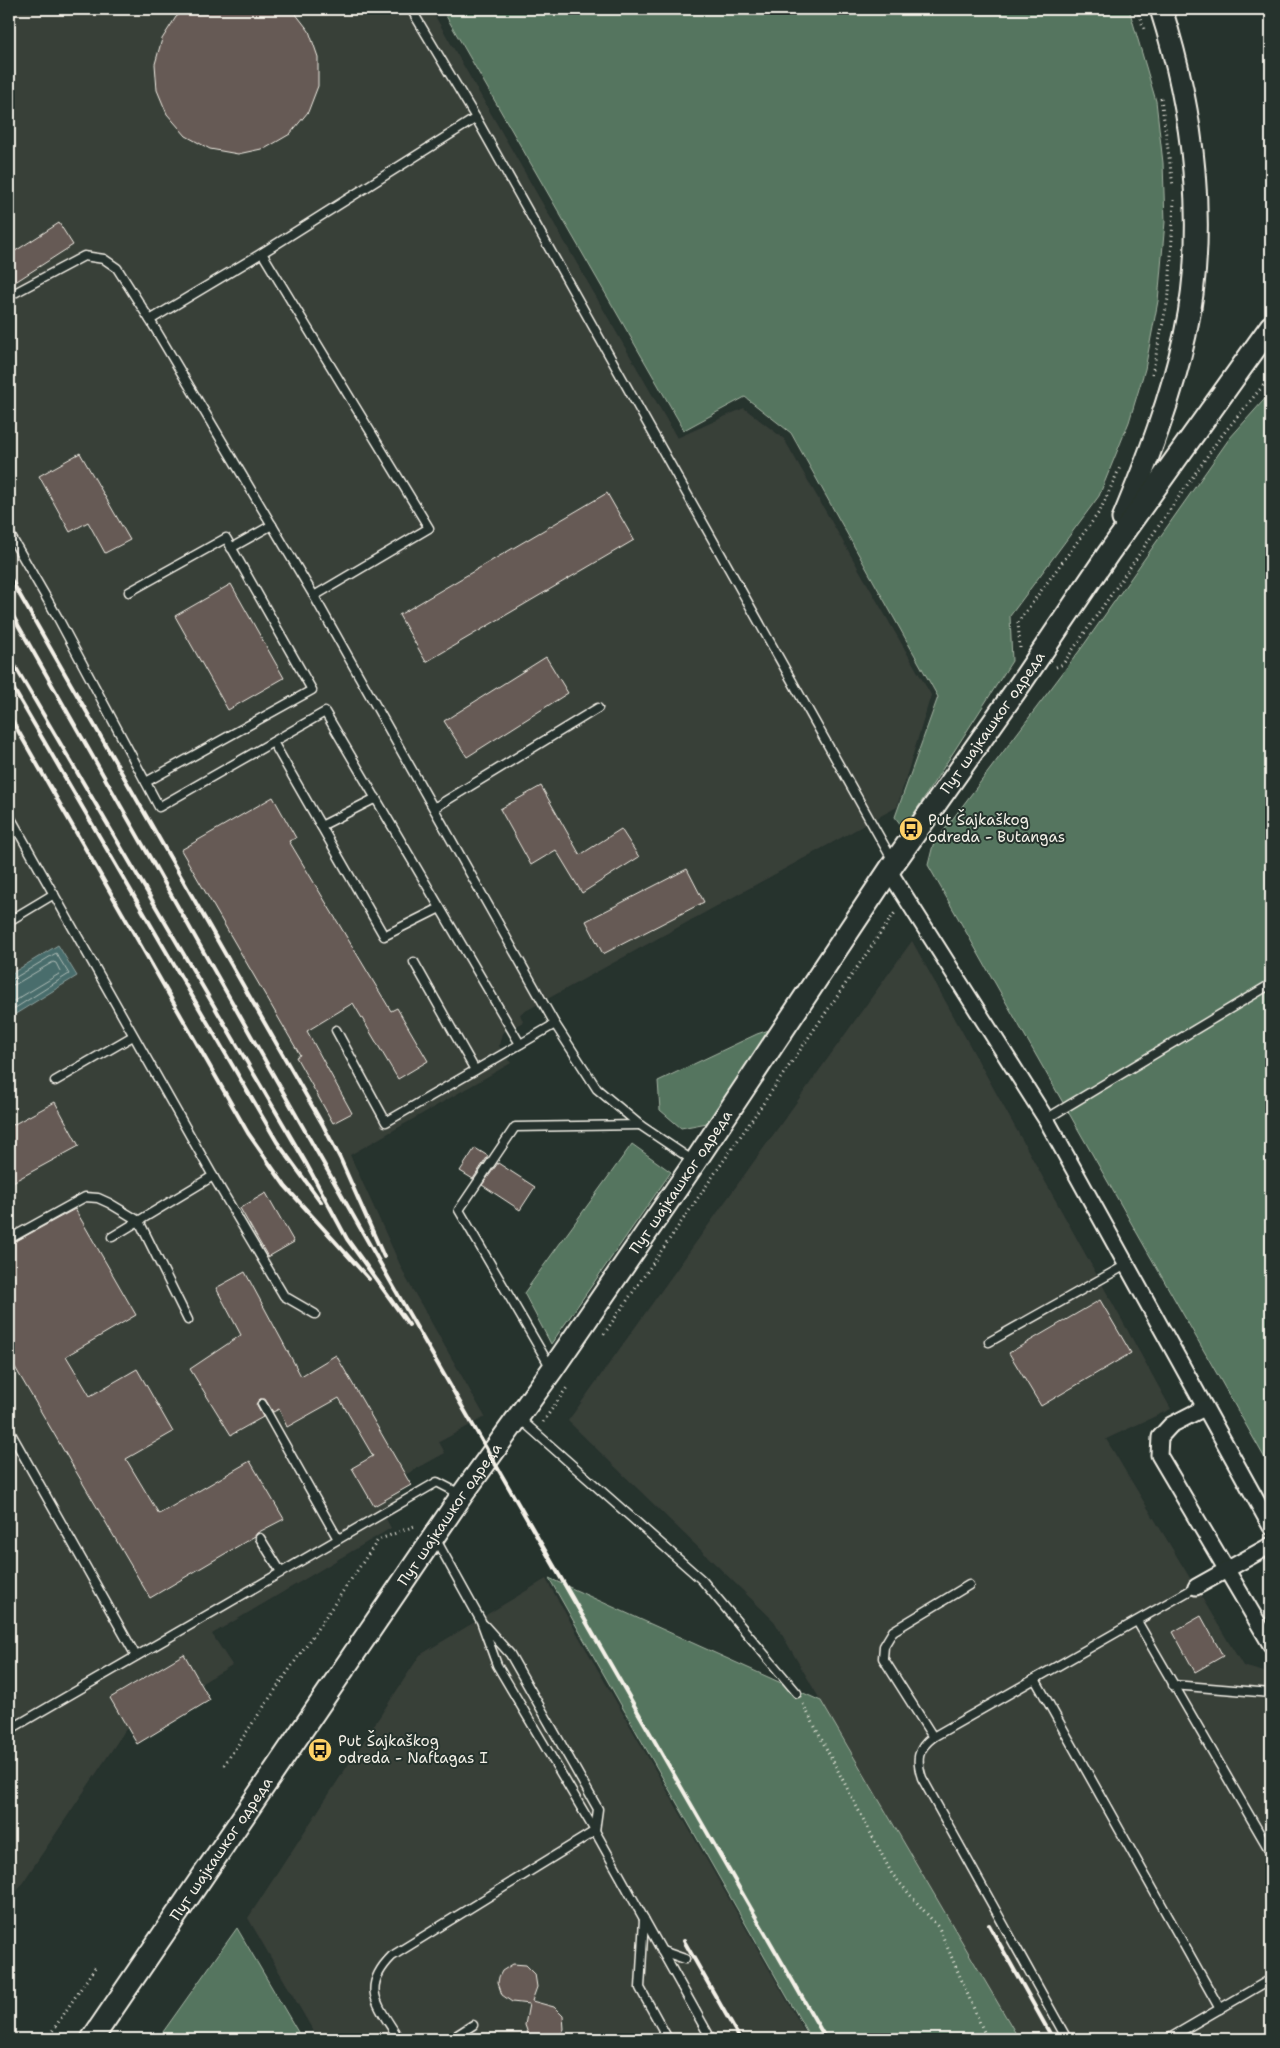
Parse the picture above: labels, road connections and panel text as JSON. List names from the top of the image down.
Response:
{
  "streets": {
    "street": ["Пут шајкашког одреда"]
  },
  "places": {
    "bus stop": ["Put Šajkaškog odreda - Butangas", "Put Šajkaškog odreda - Naftagas I"]
  }
}
